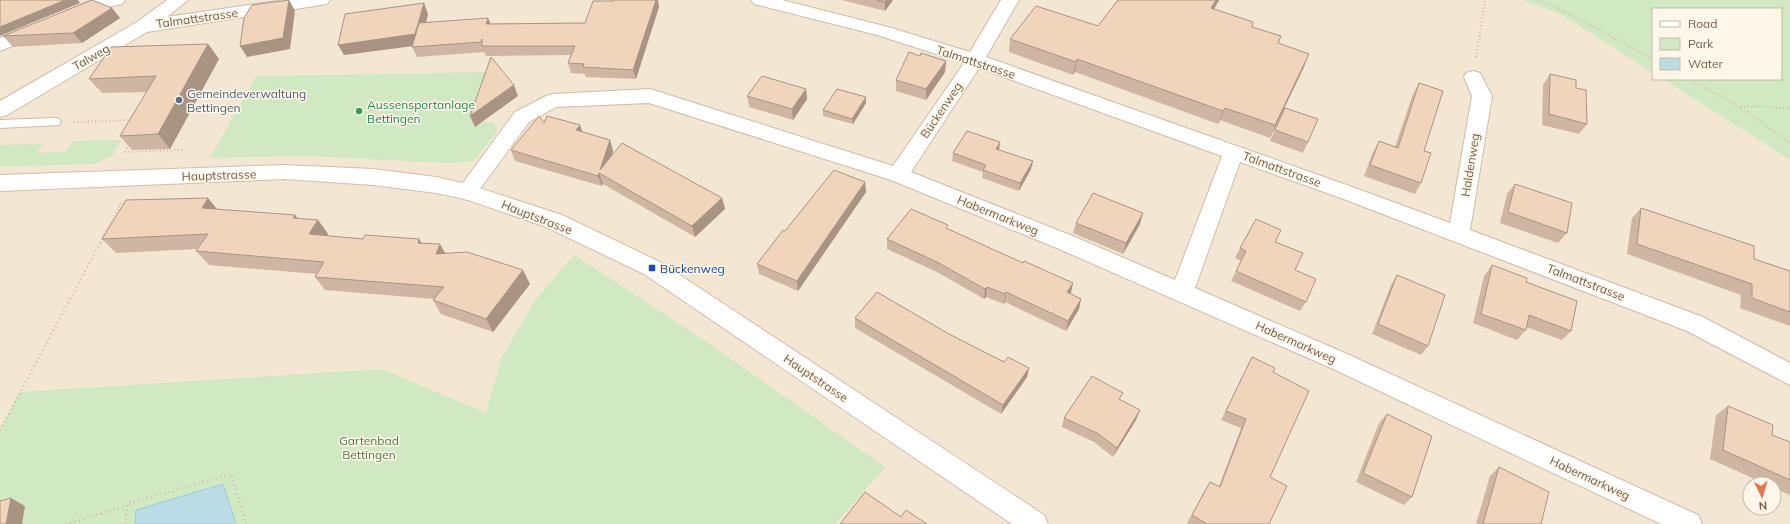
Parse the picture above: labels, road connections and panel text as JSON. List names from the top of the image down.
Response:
{
  "streets": {
    "street": [
      "Talmattstrasse",
      "Talweg",
      "Bückenweg",
      "Haldenweg",
      "Hauptstrasse",
      "Habermarkweg"
    ]
  },
  "crossings": [
    ["Talmattstrasse", "Talweg"],
    ["Talmattstrasse", "Bückenweg"],
    ["Talmattstrasse", "Haldenweg"],
    ["Bückenweg", "Habermarkweg"]
  ],
  "parks": ["Gartenbad Bettingen"],
  "places": {
    "other": ["Gemeindeverwaltung Bettingen", "Aussensportanlage Bettingen"],
    "transit": ["Bückenweg"]
  },
  "legend": ["Road", "Park", "Water"],
  "north": "bottom"
}
